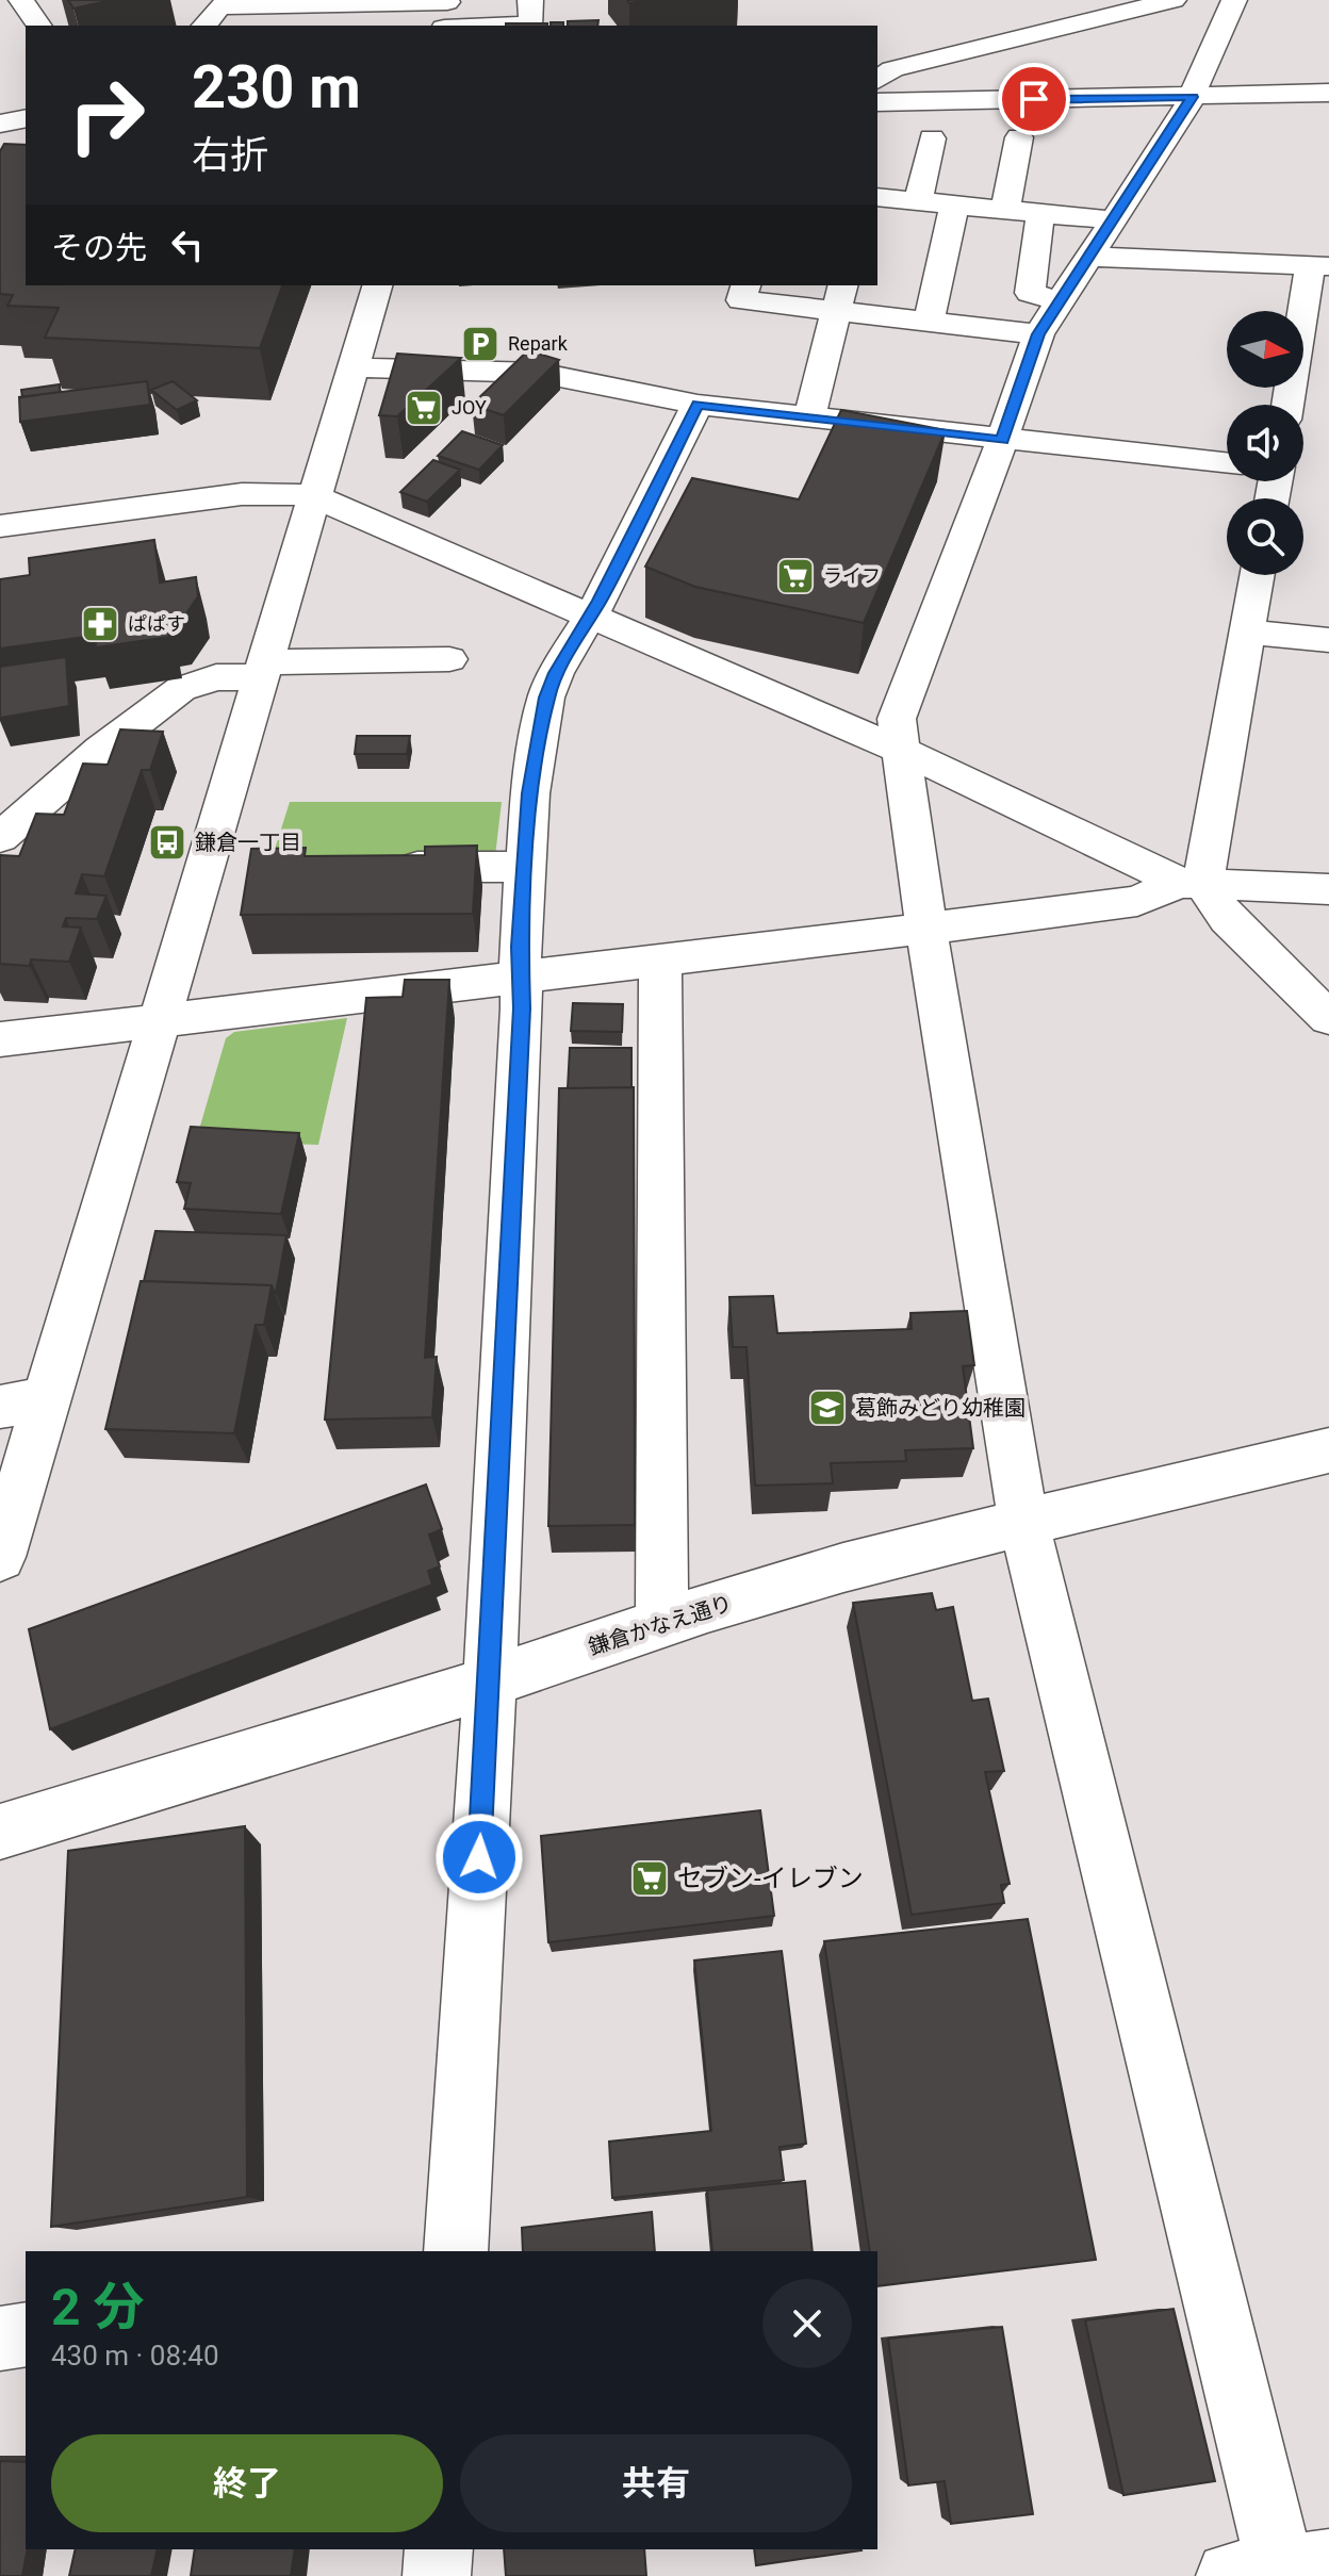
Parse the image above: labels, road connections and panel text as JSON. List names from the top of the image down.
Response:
{
  "streets": {
    "street": ["鎌倉かなえ通り"]
  },
  "places": {
    "parking": ["Repark"],
    "supermarket": ["JOY", "ライフ", "セブン-イレブン"],
    "pharmacy": ["ぱぱす"],
    "bus stop": ["鎌倉一丁目"],
    "school or university": ["葛飾みどり幼稚園"]
  },
  "north": "right",
  "page": {
    "turn": ["230 m", "右折"],
    "then": "その先",
    "heading": ["2 分", "430 m · 08:40"],
    "buttons": ["終了", "共有"]
  }
}
